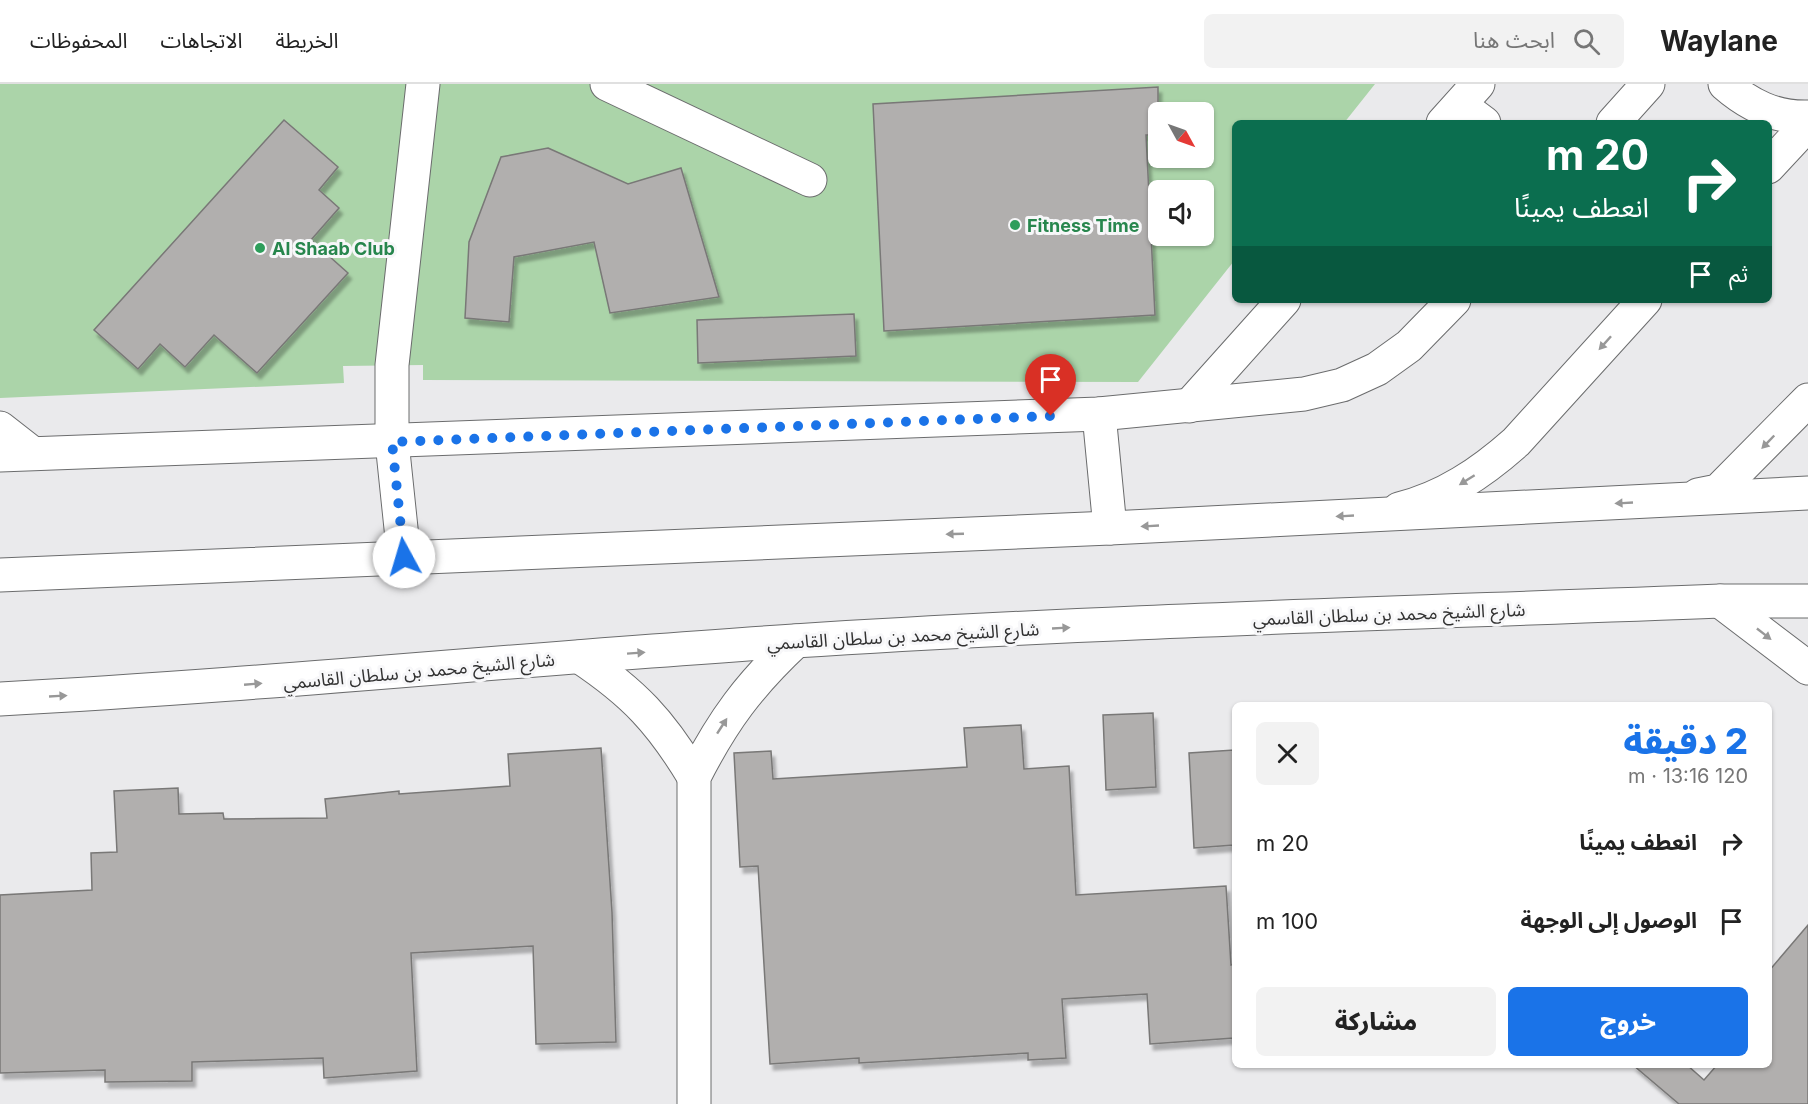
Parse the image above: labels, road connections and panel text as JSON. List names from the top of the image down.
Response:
{
  "streets": {
    "main road": ["شارع الشيخ محمد بن سلطان القاسمي"]
  },
  "places": ["Fitness Time", "Al Shaab Club"],
  "north": "bottom right",
  "page": {
    "header": "Waylane",
    "search": "ابحث هنا",
    "nav": ["الخريطة", "الاتجاهات", "المحفوظات"],
    "turn": ["20 m", "انعطف يمينًا"],
    "then": "ثم",
    "heading": ["2 دقيقة", "120 m · 13:16"],
    "list": [
      {
        "name": "انعطف يمينًا",
        "value": "20 m"
      },
      {
        "name": "الوصول إلى الوجهة",
        "value": "100 m"
      }
    ],
    "buttons": ["خروج", "مشاركة"]
  }
}
